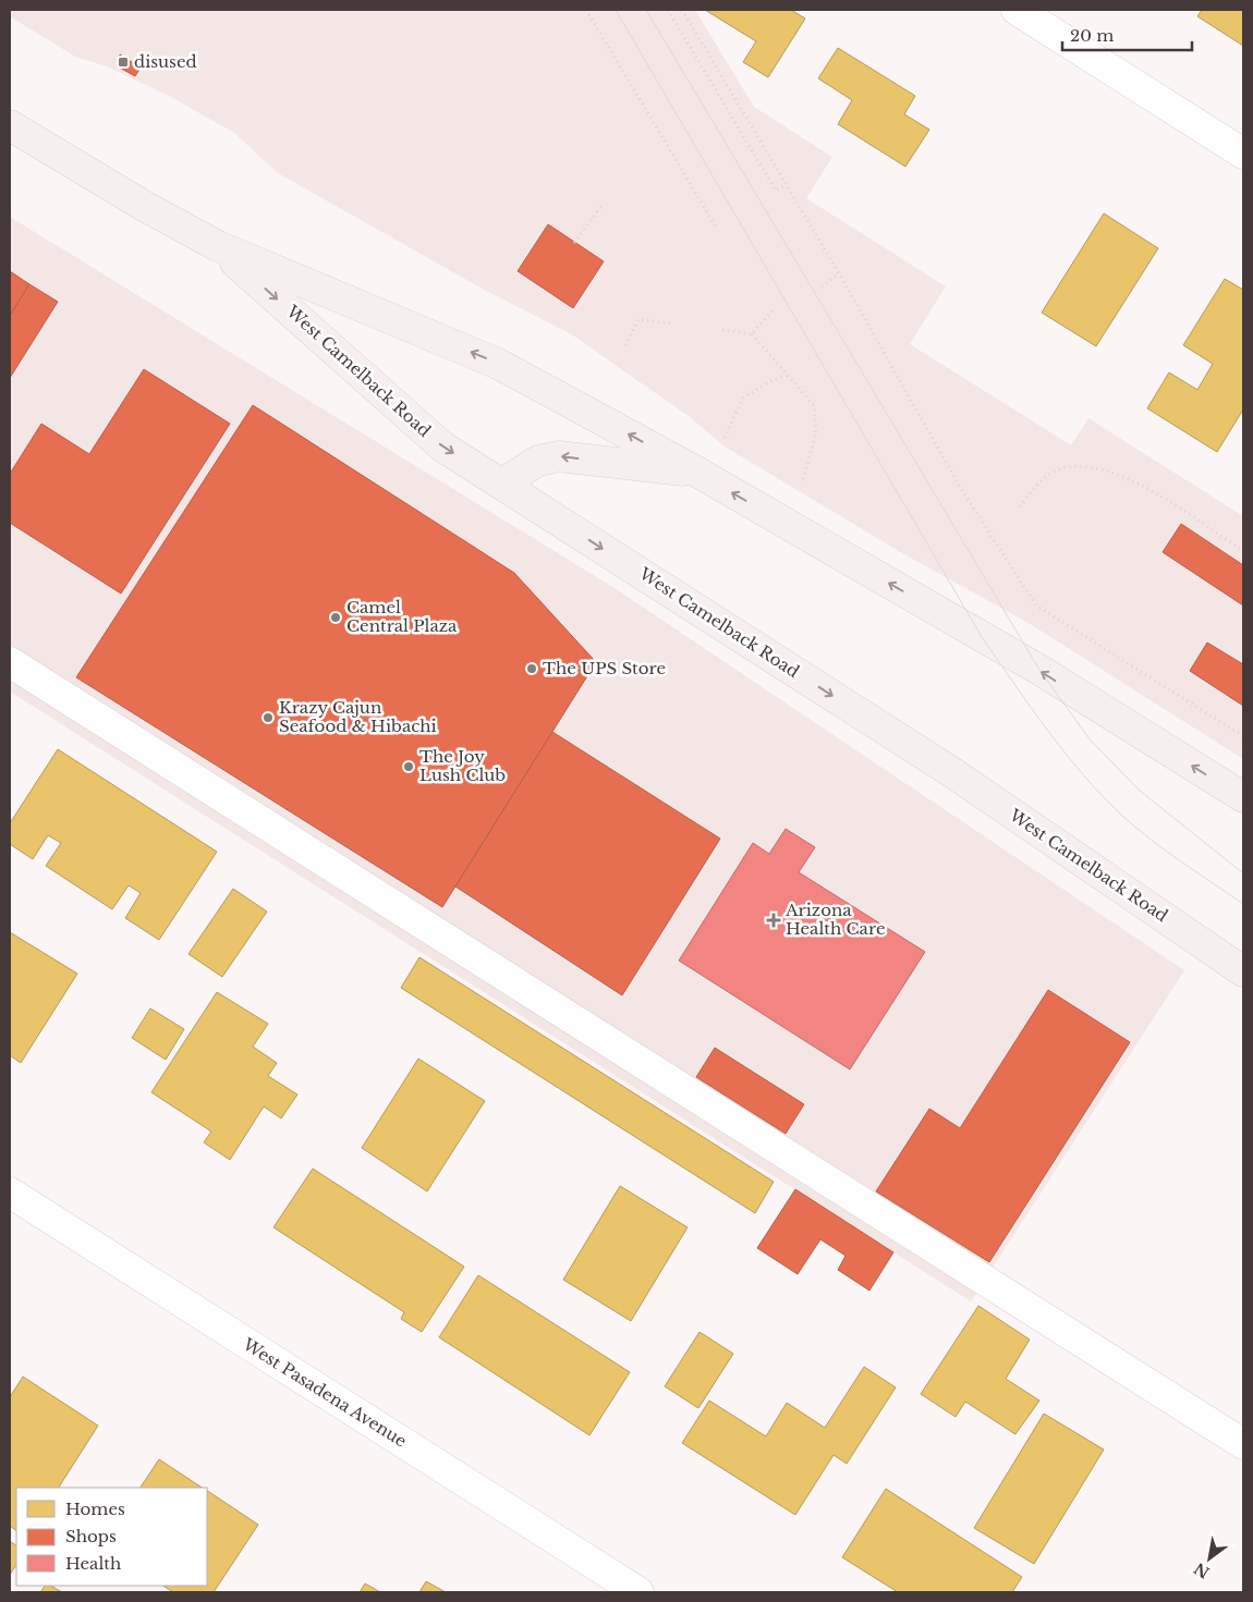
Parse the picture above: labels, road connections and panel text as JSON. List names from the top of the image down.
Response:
{
  "streets": {
    "main road": ["West Camelback Road"],
    "street": ["West Pasadena Avenue"]
  },
  "places": {
    "transit": ["disused"],
    "other": [
      "Camel Central Plaza",
      "The UPS Store",
      "Krazy Cajun Seafood & Hibachi",
      "The Joy Lush Club"
    ],
    "health": ["Arizona Health Care"]
  },
  "legend": ["Homes", "Shops", "Health"],
  "scale_bar": "20 m",
  "north": "bottom left"
}
